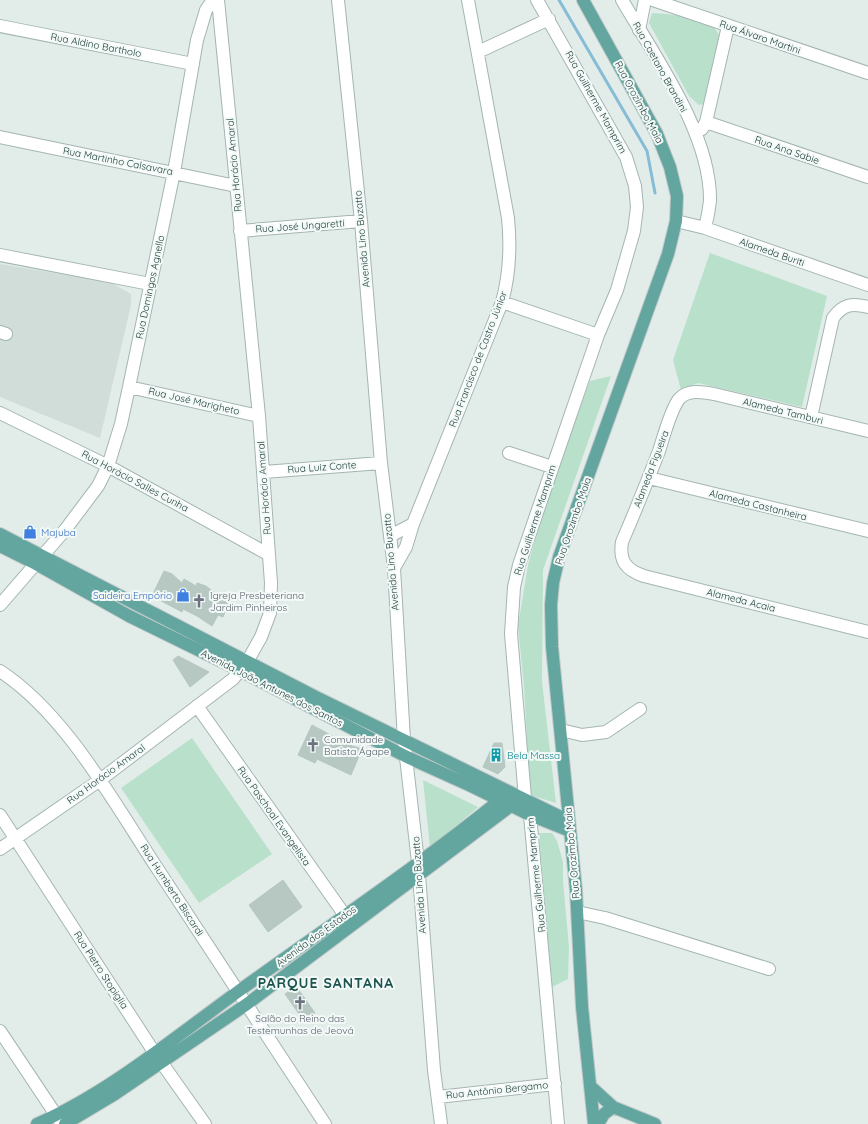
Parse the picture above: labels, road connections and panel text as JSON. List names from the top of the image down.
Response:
{
  "streets": {
    "main road": ["Rua Orozimbo Maia", "Avenida João Antunes dos Santos", "Avenida dos Estados"],
    "street": [
      "Rua Álvaro Martini",
      "Rua Aldino Bartholo",
      "Rua Caetano Brandini",
      "Rua Guilherme Mamprim",
      "Rua Ana Sabie",
      "Rua Martinho Calsavara",
      "Rua Horácio Amaral",
      "Rua José Ungaretti",
      "Avenida Lino Buzatto",
      "Alameda Buriti",
      "Rua Domingos Agnello",
      "Rua Francisco de Castro Júnior",
      "Rua José Marigheto",
      "Alameda Tamburi",
      "Rua Luiz Conte",
      "Alameda Figueira",
      "Rua Horácio Salles Cunha",
      "Alameda Castanheira",
      "Alameda Acaia",
      "Rua Paschoal Evangelista",
      "Rua Humberto Biscardi",
      "Rua Pietro Stopiglia",
      "Rua Antônio Bergamo"
    ]
  },
  "crossings": [
    ["Rua Aldino Bartholo", "Rua Domingos Agnello"],
    ["Rua Caetano Brandini", "Alameda Buriti"],
    ["Rua Guilherme Mamprim", "Avenida João Antunes dos Santos"],
    ["Rua Guilherme Mamprim", "Avenida dos Estados"],
    ["Rua Guilherme Mamprim", "Rua Antônio Bergamo"],
    ["Rua Orozimbo Maia", "Alameda Buriti"],
    ["Rua Orozimbo Maia", "Avenida João Antunes dos Santos"],
    ["Rua Martinho Calsavara", "Rua Horácio Amaral"],
    ["Rua Martinho Calsavara", "Rua Domingos Agnello"],
    ["Rua Horácio Amaral", "Rua José Ungaretti"],
    ["Rua Horácio Amaral", "Rua José Marigheto"],
    ["Rua Horácio Amaral", "Rua Luiz Conte"],
    ["Rua Horácio Amaral", "Rua Horácio Salles Cunha"],
    ["Rua Horácio Amaral", "Avenida João Antunes dos Santos"],
    ["Rua Horácio Amaral", "Rua Paschoal Evangelista"],
    ["Rua Horácio Amaral", "Rua Humberto Biscardi"],
    ["Rua Horácio Amaral", "Rua Pietro Stopiglia"],
    ["Rua José Ungaretti", "Avenida Lino Buzatto"],
    ["Avenida Lino Buzatto", "Rua Francisco de Castro Júnior"],
    ["Avenida Lino Buzatto", "Rua Luiz Conte"],
    ["Avenida Lino Buzatto", "Avenida João Antunes dos Santos"],
    ["Avenida Lino Buzatto", "Avenida dos Estados"],
    ["Avenida Lino Buzatto", "Rua Antônio Bergamo"],
    ["Rua Domingos Agnello", "Rua José Marigheto"],
    ["Rua Domingos Agnello", "Rua Horácio Salles Cunha"],
    ["Rua Domingos Agnello", "Avenida João Antunes dos Santos"],
    ["Alameda Tamburi", "Alameda Figueira"],
    ["Alameda Figueira", "Alameda Castanheira"],
    ["Alameda Figueira", "Alameda Acaia"],
    ["Avenida João Antunes dos Santos", "Avenida dos Estados"],
    ["Rua Paschoal Evangelista", "Avenida dos Estados"],
    ["Rua Humberto Biscardi", "Avenida dos Estados"],
    ["Avenida dos Estados", "Rua Pietro Stopiglia"]
  ],
  "districts": ["PARQUE SANTANA"],
  "places": {
    "shop": ["Majuba", "Saideira Empório"],
    "church": ["Igreja Presbeteriana Jardim Pinheiros", "Comunidade Batista Ágape", "Salão do Reino das Testemunhas de Jeová"],
    "building": ["Bela Massa"]
  }
}
